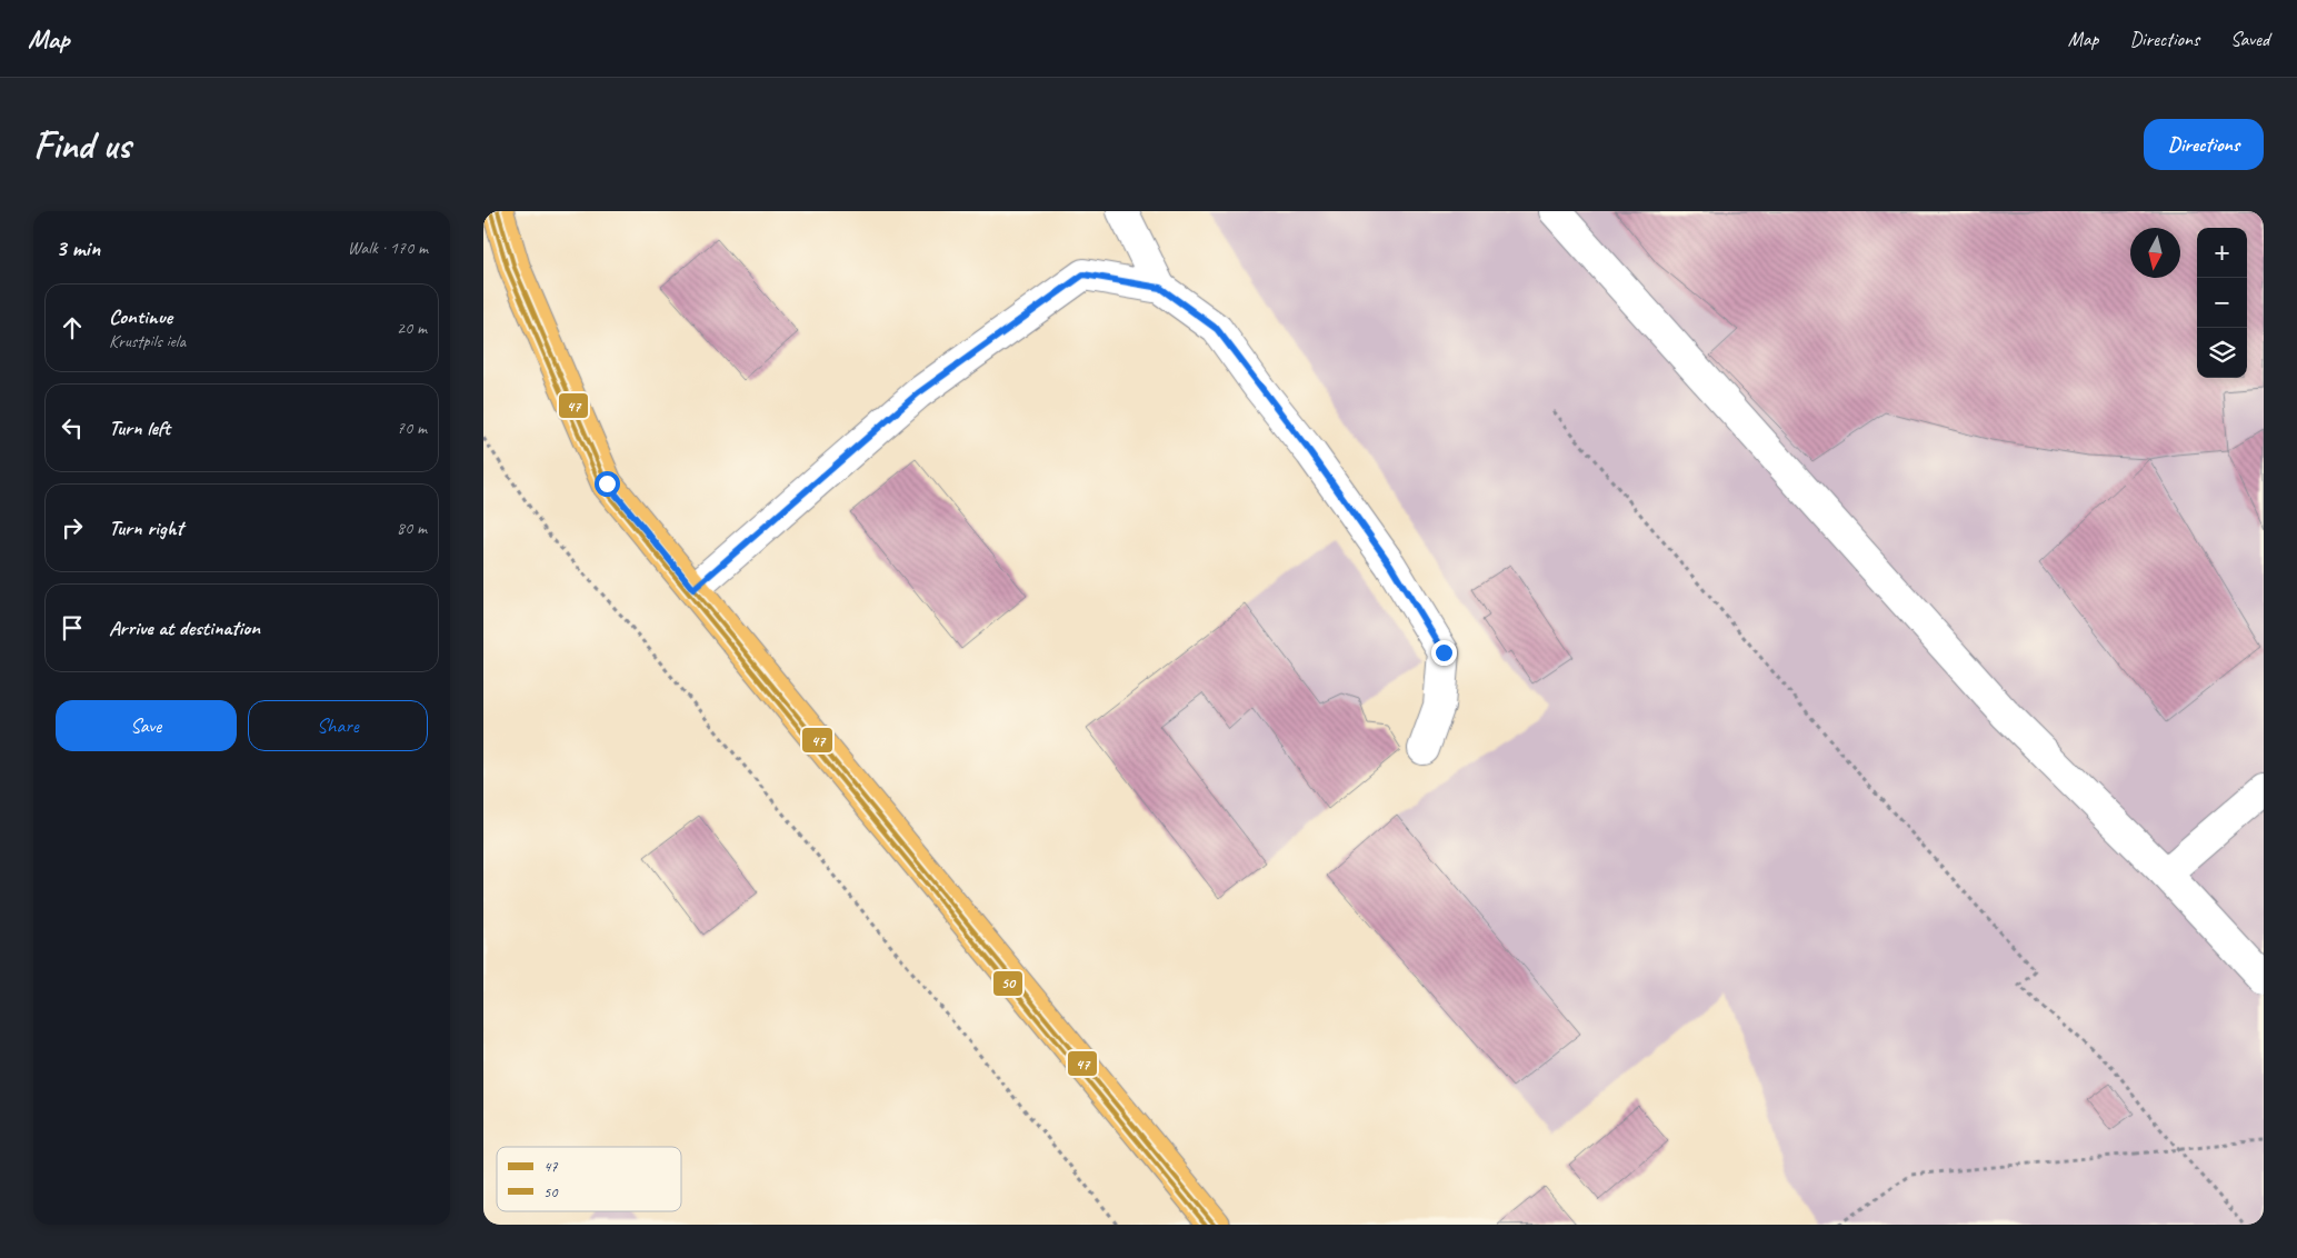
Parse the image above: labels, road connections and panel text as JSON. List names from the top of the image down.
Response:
{
  "lines": ["transit line 47", "transit line 50"],
  "legend": ["47", "50"],
  "north": "bottom",
  "page": {
    "header": "Map",
    "nav": ["Map", "Directions", "Saved"],
    "buttons": [
      "Directions",
      ["Save", "Share"]
    ],
    "title": "Find us",
    "heading": ["3 min", "Walk · 170 m"],
    "map_buttons": ["+", "−"],
    "list": [
      ["Continue", "Krustpils iela", "20 m"],
      ["Turn left", "70 m"],
      ["Turn right", "80 m"],
      "Arrive at destination"
    ]
  }
}
